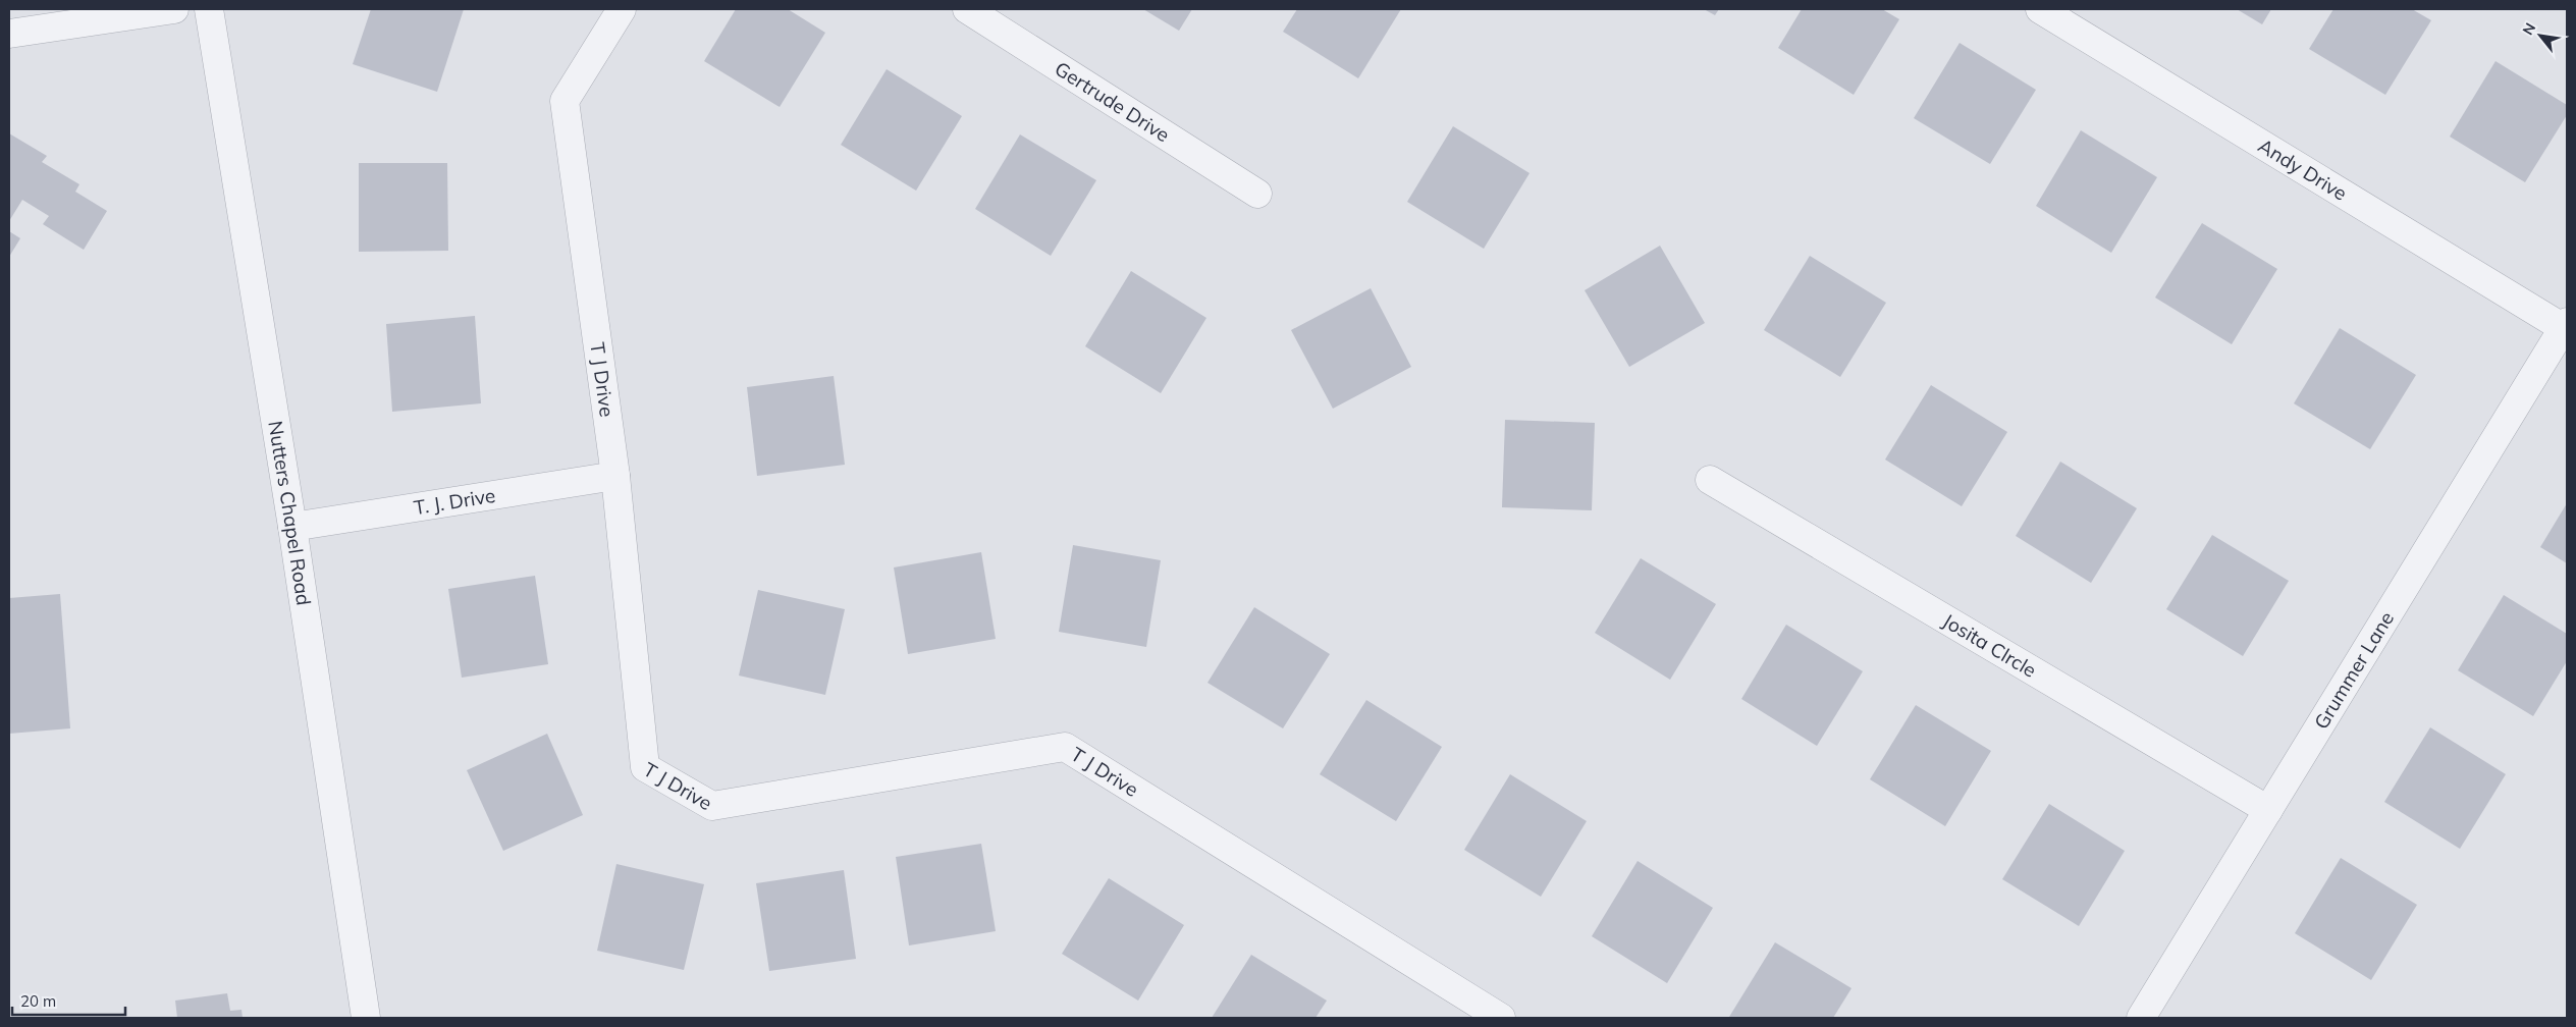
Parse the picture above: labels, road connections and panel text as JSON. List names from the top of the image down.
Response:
{
  "streets": {
    "street": [
      "Gertrude Drive",
      "Andy Drive",
      "T J Drive",
      "T. J. Drive",
      "Nutters Chapel Road",
      "Josita Clrcle",
      "Grummer Lane"
    ]
  },
  "crossings": [
    ["Andy Drive", "Grummer Lane"],
    ["T J Drive", "T. J. Drive"],
    ["T. J. Drive", "Nutters Chapel Road"],
    ["Josita Clrcle", "Grummer Lane"]
  ],
  "scale_bar": "20 m",
  "north": "top left"
}
